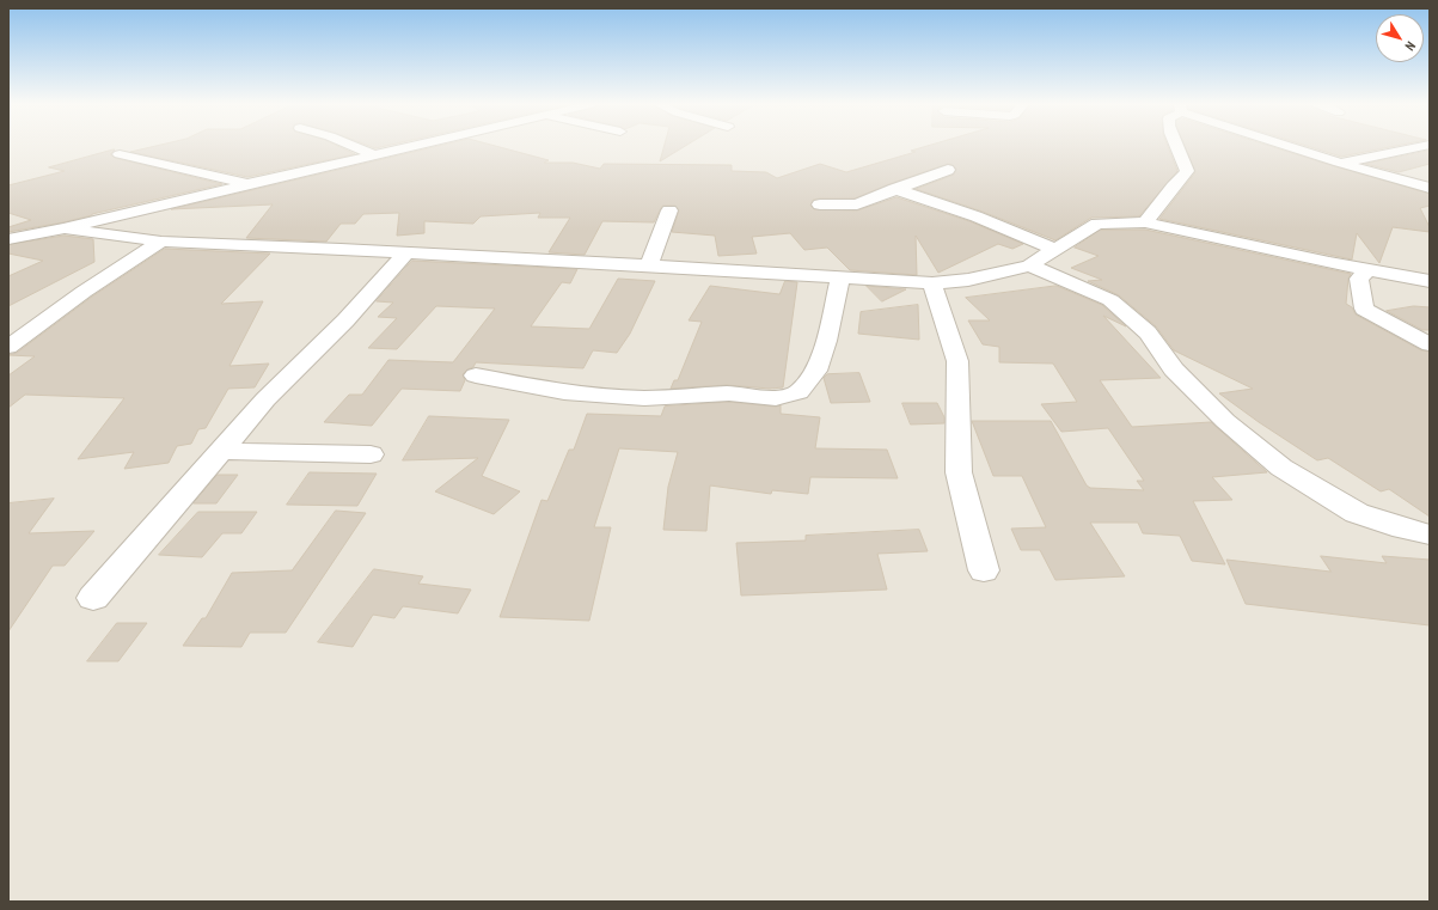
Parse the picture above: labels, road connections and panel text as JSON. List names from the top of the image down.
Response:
{
  "north": "bottom right"
}
